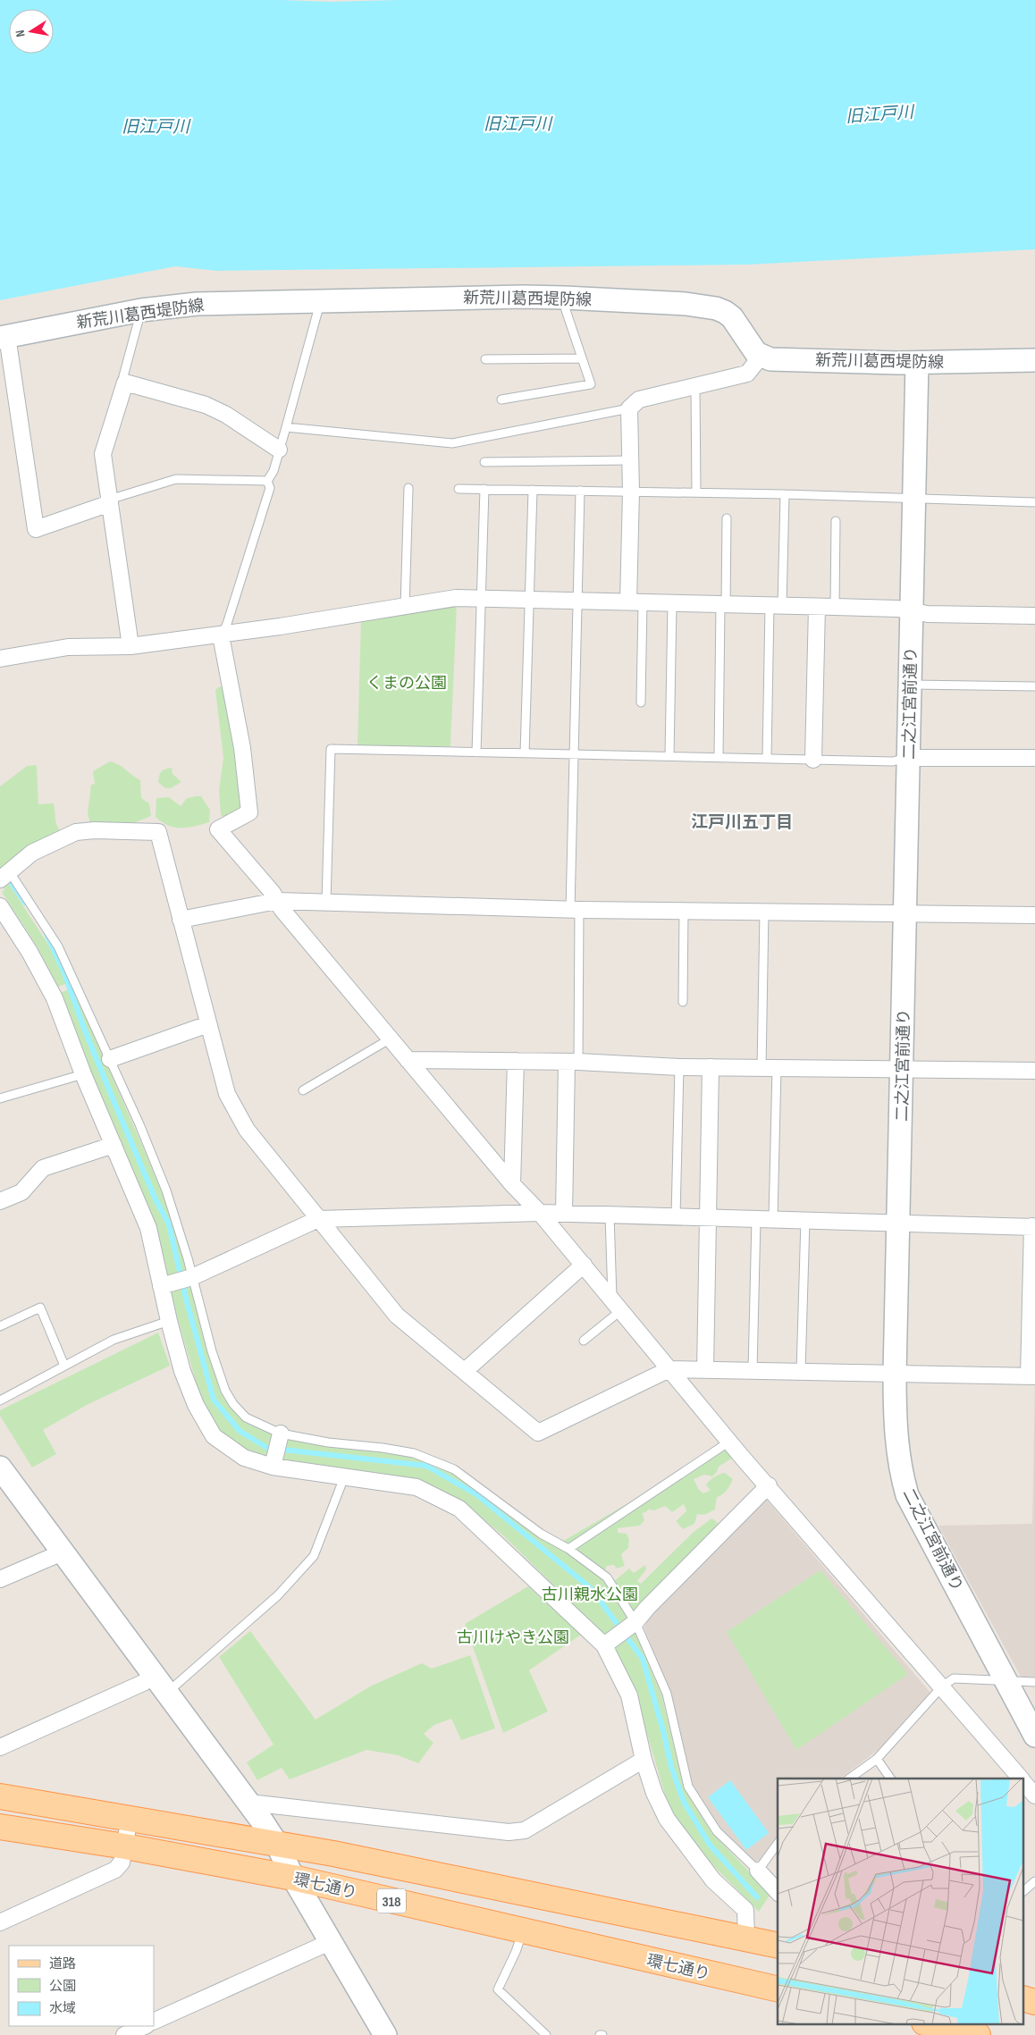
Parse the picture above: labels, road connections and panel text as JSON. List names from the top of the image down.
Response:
{
  "streets": {
    "main road": ["環七通り", "318"],
    "street": ["新荒川葛西堤防線", "二之江宮前通り"]
  },
  "crossings": [
    ["新荒川葛西堤防線", "二之江宮前通り"]
  ],
  "districts": ["江戸川五丁目"],
  "water": ["旧江戸川"],
  "parks": ["くまの公園", "古川親水公園", "古川けやき公園"],
  "legend": ["道路", "公園", "水域"],
  "north": "left"
}
